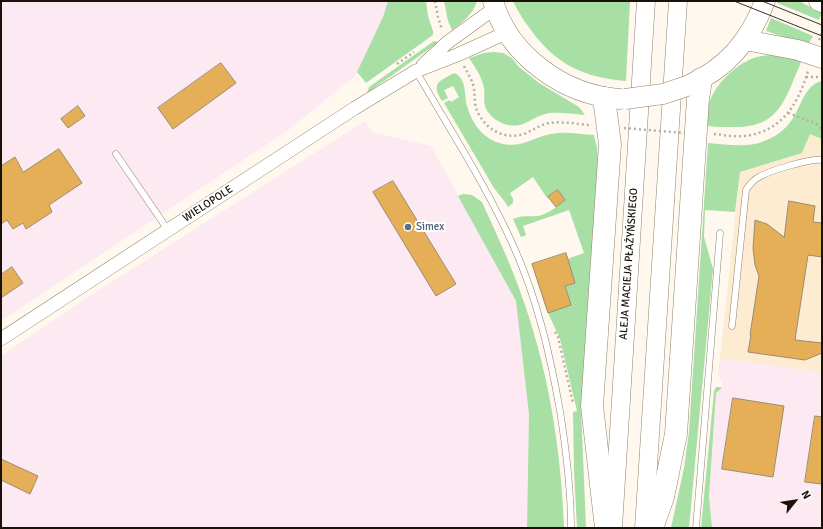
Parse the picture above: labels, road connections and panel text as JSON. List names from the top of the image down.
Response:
{
  "streets": {
    "main road": ["ALEJA MACIEJA PŁAŻYŃSKIEGO"],
    "street": ["WIELOPOLE"]
  },
  "places": ["Simex"],
  "north": "top right"
}
